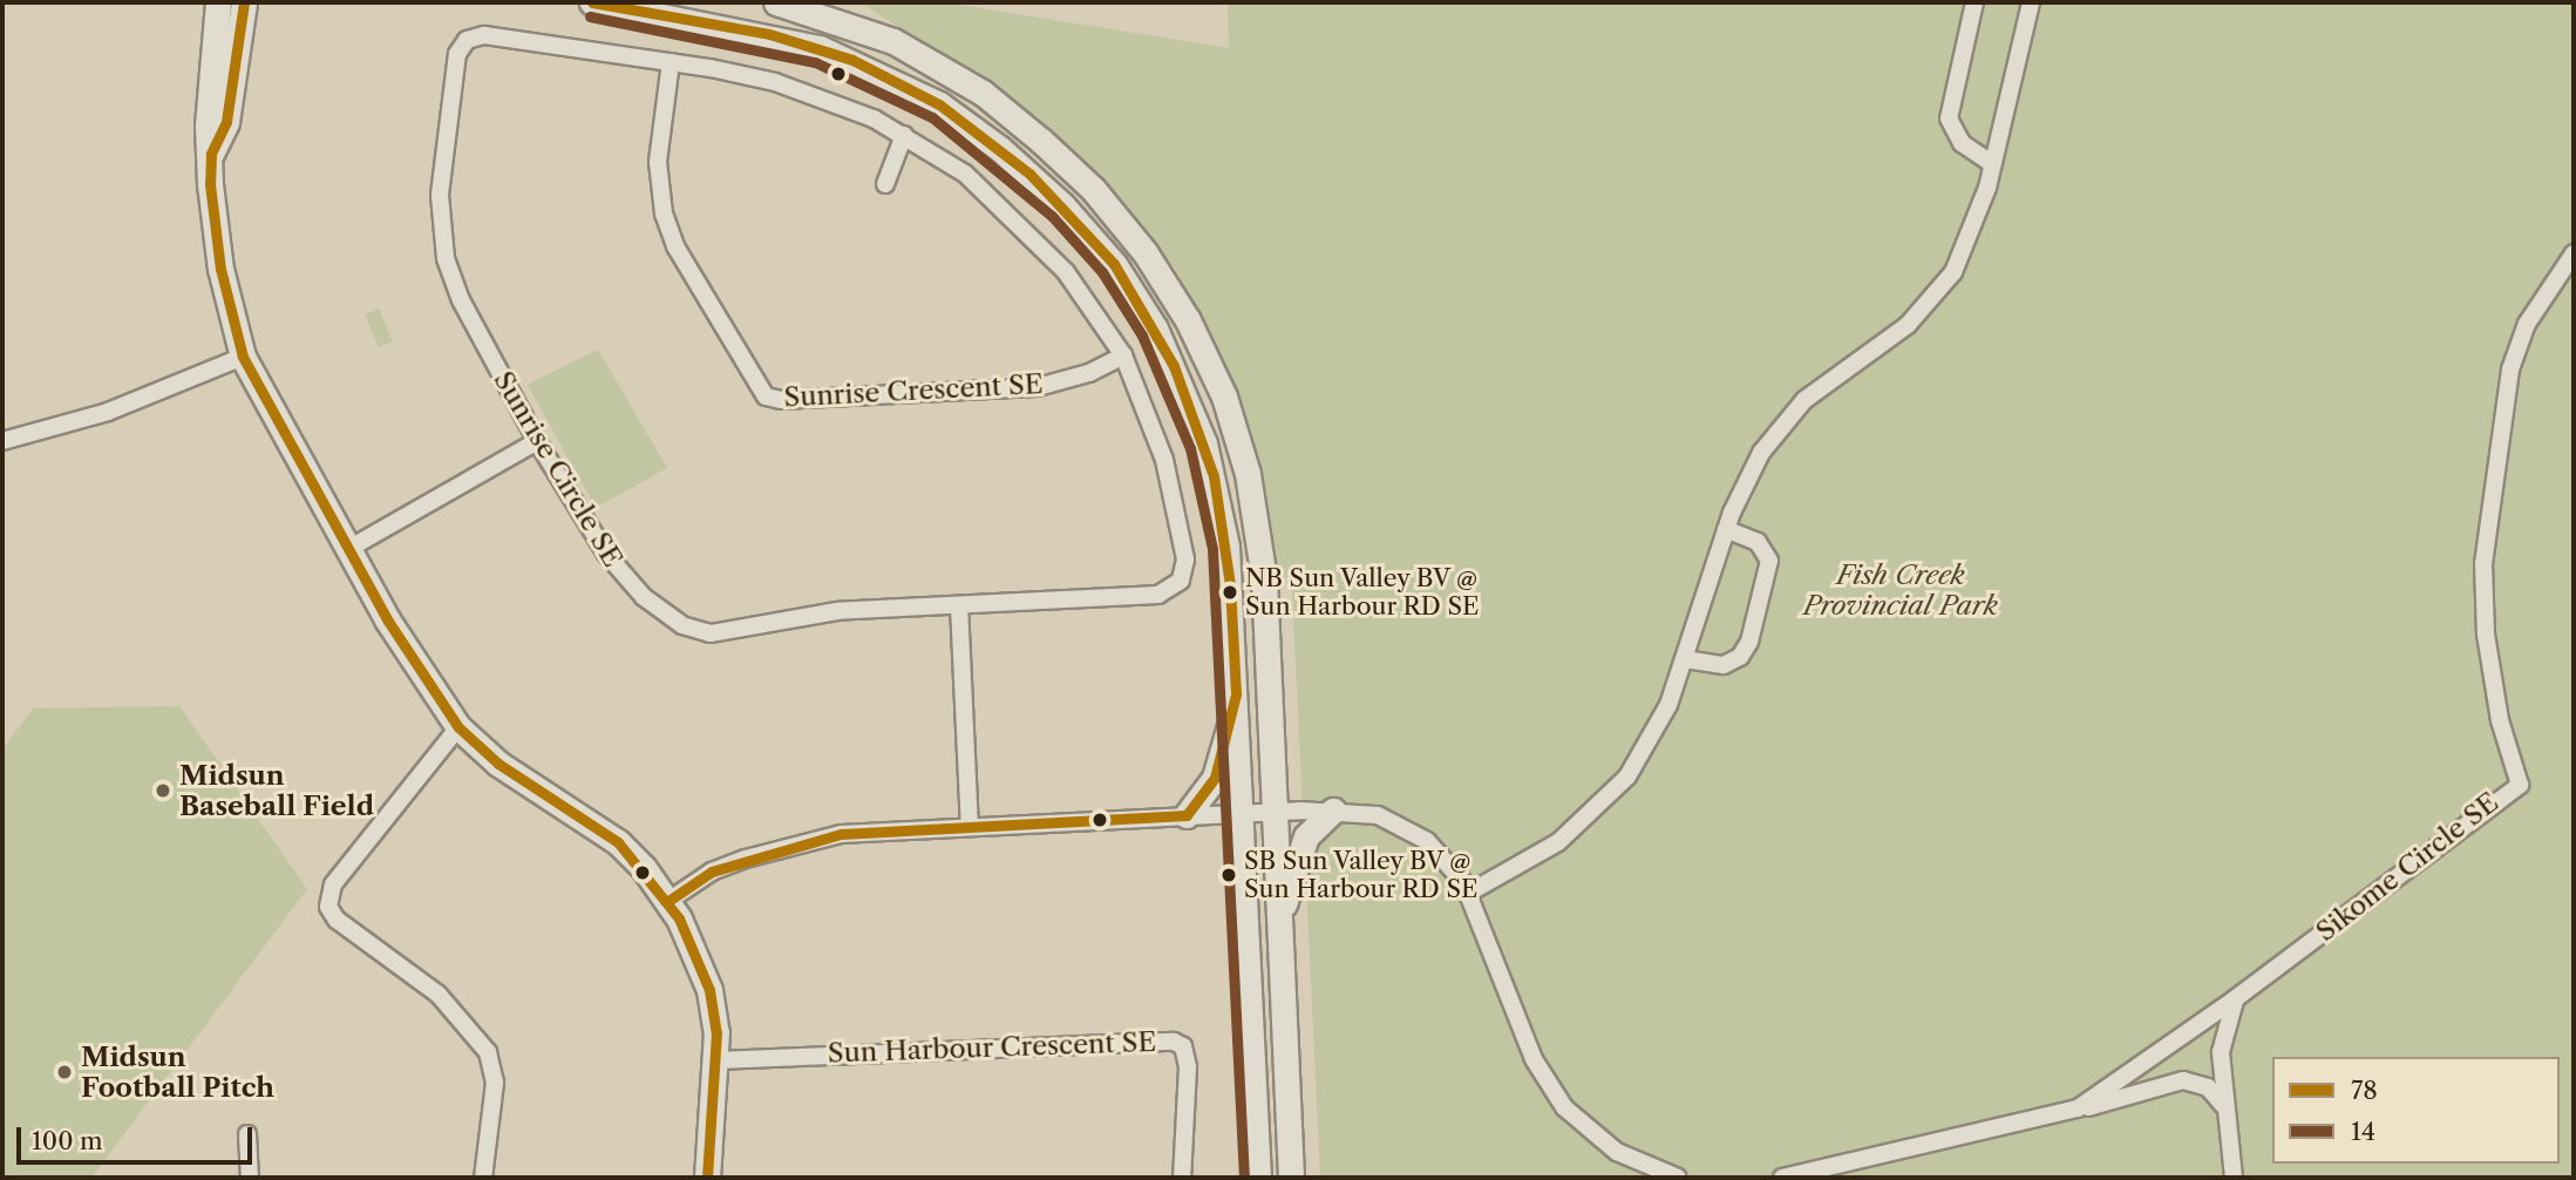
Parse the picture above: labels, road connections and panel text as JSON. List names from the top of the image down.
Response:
{
  "streets": {
    "street": [
      "Sunrise Crescent SE",
      "Sunrise Circle SE",
      "Sikome Circle SE",
      "Sun Harbour Crescent SE"
    ]
  },
  "crossings": [
    ["Sunrise Crescent SE", "Sunrise Circle SE"]
  ],
  "parks": ["Fish Creek Provincial Park"],
  "places": [
    "NB Sun Valley BV @ Sun Harbour RD SE",
    "Midsun Baseball Field",
    "SB Sun Valley BV @ Sun Harbour RD SE",
    "Midsun Football Pitch"
  ],
  "lines": ["transit line 78", "transit line 14"],
  "legend": ["78", "14"],
  "scale_bar": "100 m"
}
